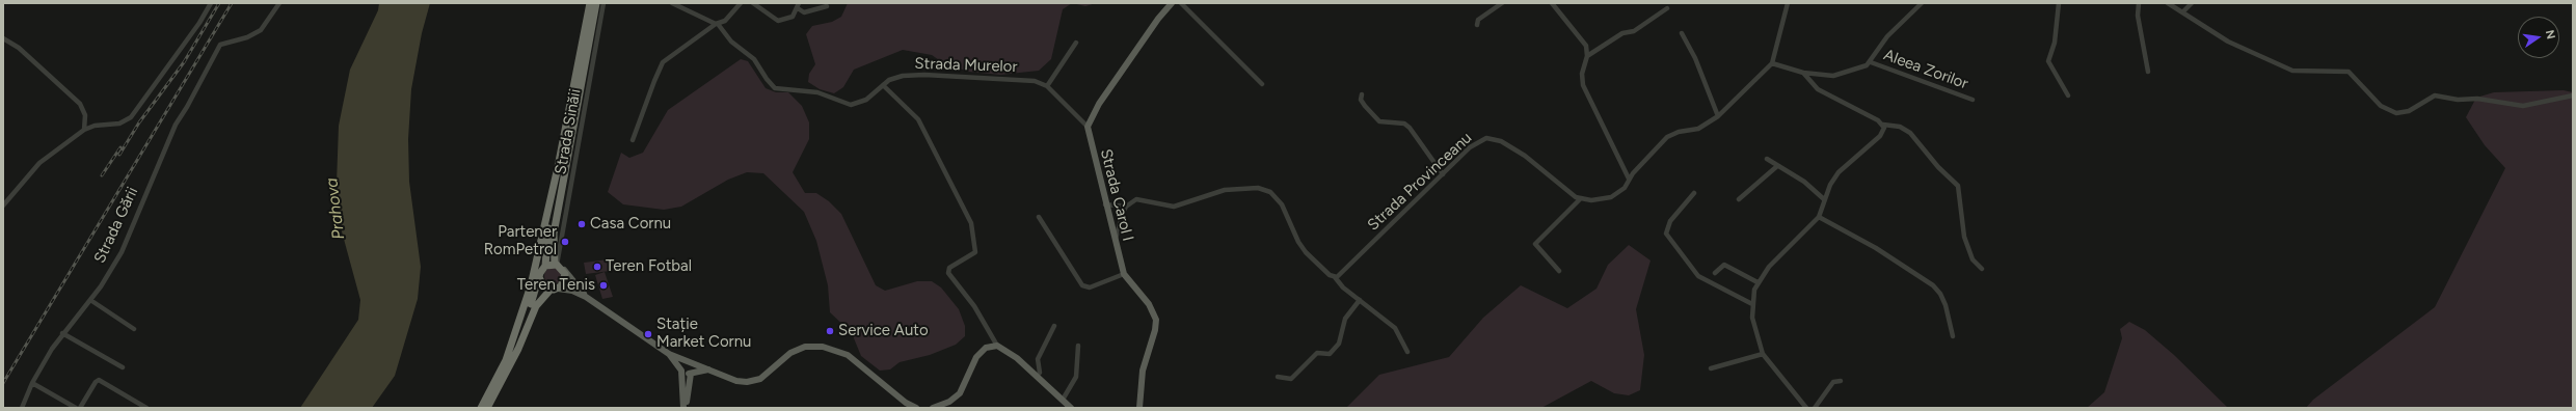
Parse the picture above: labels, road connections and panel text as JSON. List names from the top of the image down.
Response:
{
  "streets": {
    "main road": ["Strada Carol I"],
    "street": [
      "Strada Murelor",
      "Aleea Zorilor",
      "Strada Sinăii",
      "Strada Provinceanu",
      "Strada Gării"
    ]
  },
  "crossings": [
    ["Strada Murelor", "Strada Carol I"]
  ],
  "water": ["Prahova"],
  "places": [
    "Casa Cornu",
    "Partener RomPetrol",
    "Teren Fotbal",
    "Teren Tenis",
    "Service Auto",
    "Stație Market Cornu"
  ],
  "north": "right"
}
